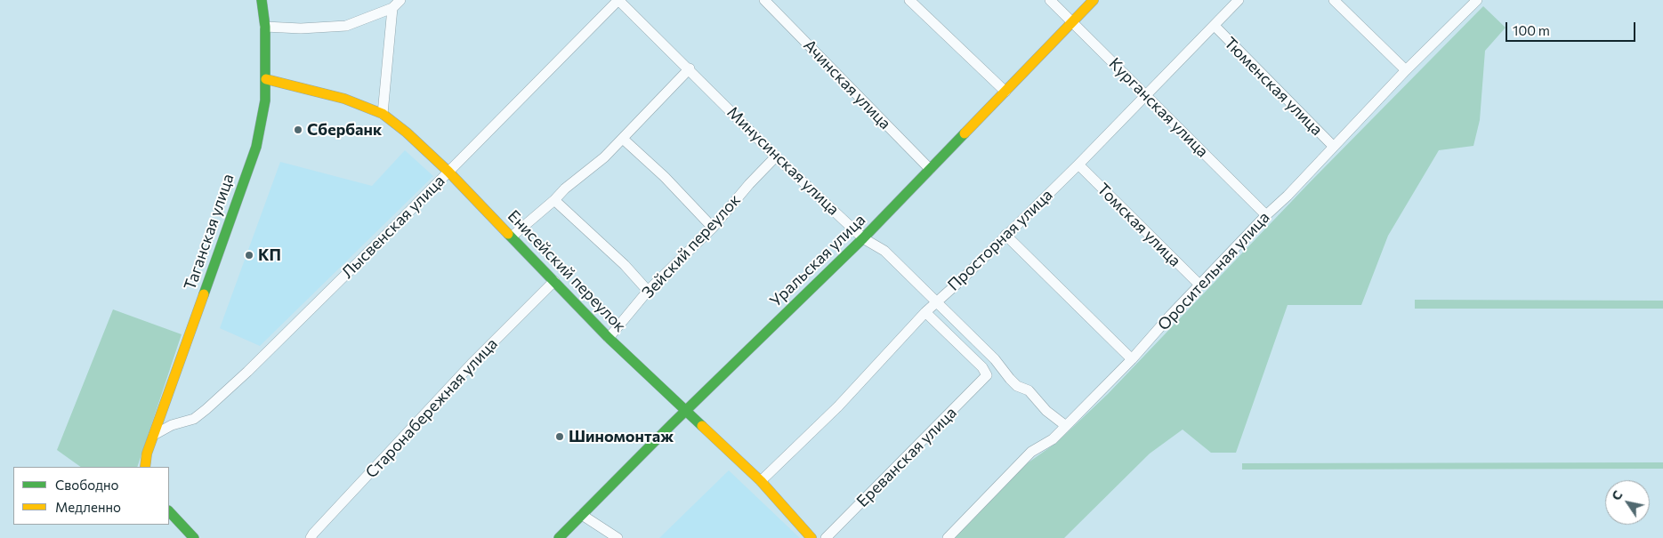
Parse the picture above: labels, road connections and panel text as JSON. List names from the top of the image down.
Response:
{
  "streets": {
    "main road": ["Таганская улица", "Уральская улица", "Енисейский переулок"],
    "street": [
      "Ачинская улица",
      "Тюменская улица",
      "Курганская улица",
      "Минусинская улица",
      "Томская улица",
      "Лысвенская улица",
      "Просторная улица",
      "Зейский переулок",
      "Оросительная улица",
      "Старонабережная улица",
      "Ереванская улица"
    ]
  },
  "crossings": [
    ["Ачинская улица", "Уральская улица"],
    ["Тюменская улица", "Просторная улица"],
    ["Тюменская улица", "Оросительная улица"],
    ["Курганская улица", "Просторная улица"],
    ["Курганская улица", "Уральская улица"],
    ["Курганская улица", "Оросительная улица"],
    ["Минусинская улица", "Лысвенская улица"],
    ["Минусинская улица", "Просторная улица"],
    ["Минусинская улица", "Зейский переулок"],
    ["Минусинская улица", "Уральская улица"],
    ["Минусинская улица", "Оросительная улица"],
    ["Томская улица", "Просторная улица"],
    ["Томская улица", "Оросительная улица"],
    ["Лысвенская улица", "Таганская улица"],
    ["Лысвенская улица", "Енисейский переулок"],
    ["Таганская улица", "Енисейский переулок"],
    ["Просторная улица", "Енисейский переулок"],
    ["Просторная улица", "Ереванская улица"],
    ["Зейский переулок", "Енисейский переулок"],
    ["Уральская улица", "Енисейский переулок"],
    ["Енисейский переулок", "Старонабережная улица"]
  ],
  "places": ["Сбербанк", "КП", "Шиномонтаж"],
  "legend": ["Свободно", "Медленно"],
  "scale_bar": "100 m",
  "north": "top left"
}
